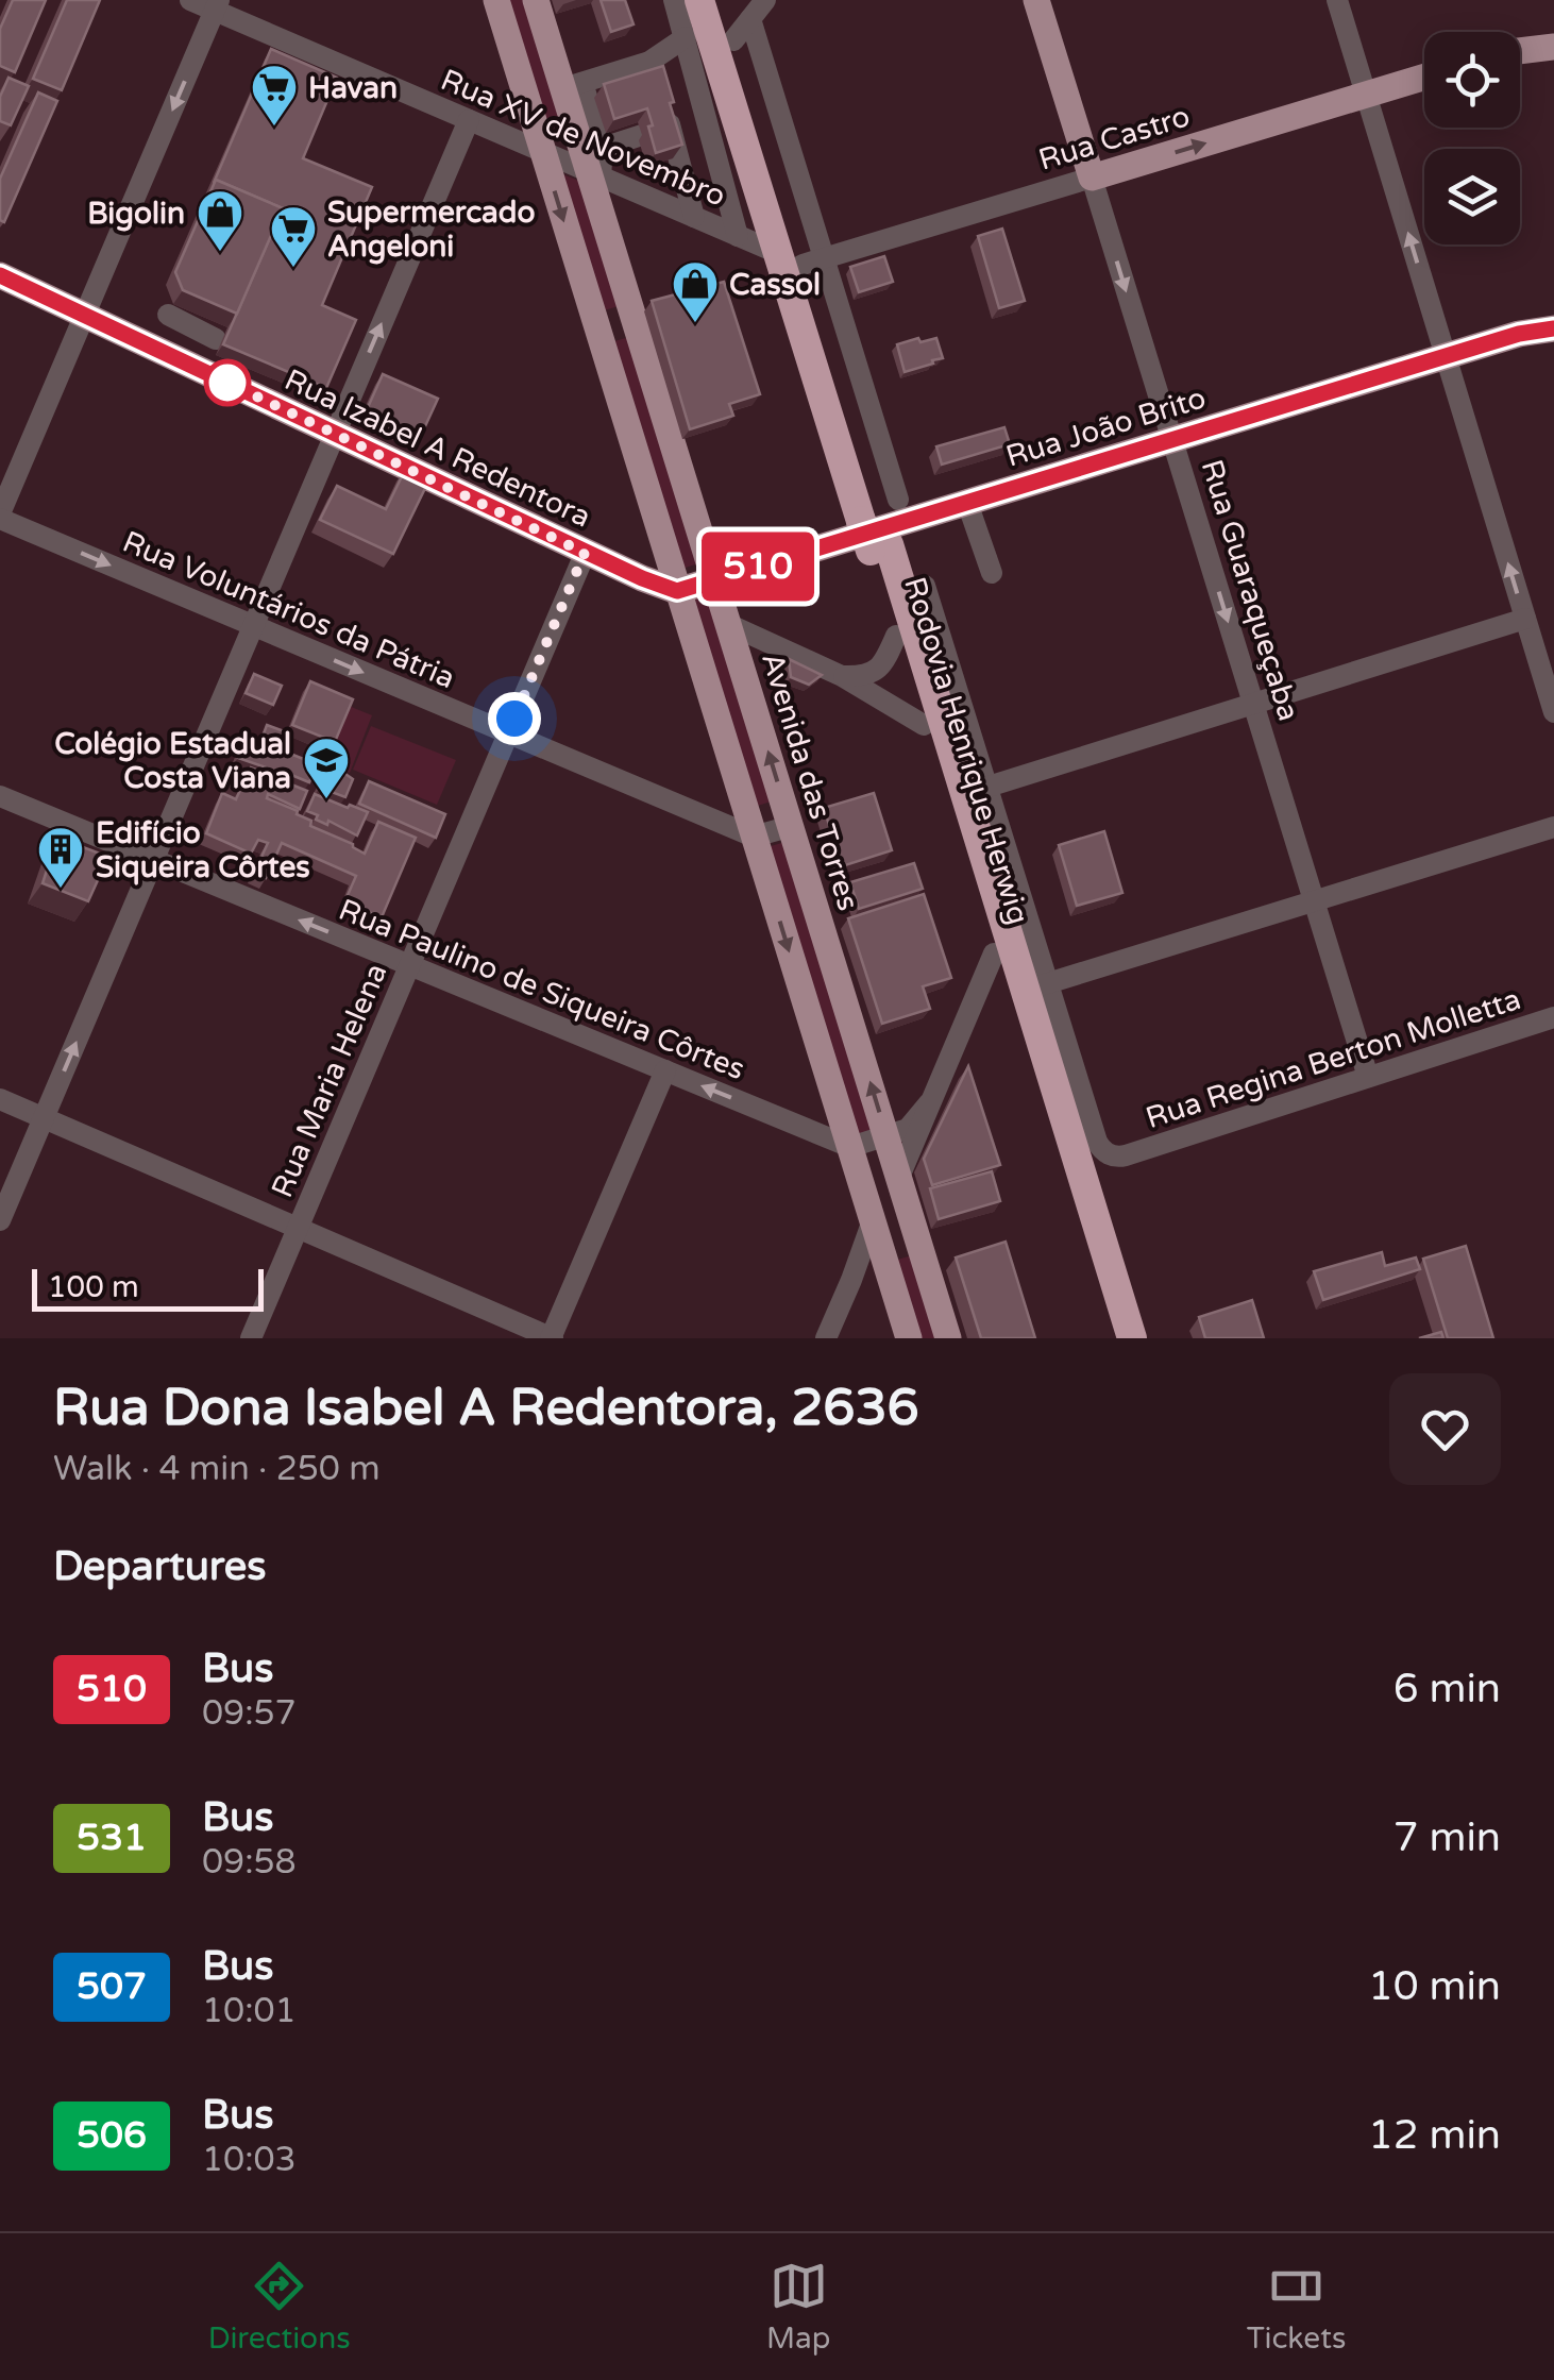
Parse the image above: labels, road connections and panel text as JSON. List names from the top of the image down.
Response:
{
  "streets": {
    "highway": ["Rodovia Henrique Herwig"],
    "main road": [
      "Rua Castro",
      "Rua João Brito",
      "Rua Izabel A Redentora",
      "Rua Guaraqueçaba",
      "Avenida das Torres"
    ],
    "street": [
      "Rua XV de Novembro",
      "Rua Voluntários da Pátria",
      "Rua Paulino de Siqueira Côrtes",
      "Rua Regina Berton Molletta",
      "Rua Maria Helena"
    ]
  },
  "crossings": [
    ["Rua XV de Novembro", "Rua Castro"],
    ["Rua XV de Novembro", "Rodovia Henrique Herwig"],
    ["Rua XV de Novembro", "Avenida das Torres"],
    ["Rua Castro", "Rua Guaraqueçaba"],
    ["Rua Castro", "Rodovia Henrique Herwig"],
    ["Rua João Brito", "Rua Izabel A Redentora"],
    ["Rua João Brito", "Rua Guaraqueçaba"],
    ["Rua João Brito", "Avenida das Torres"],
    ["Rua Izabel A Redentora", "Rua Maria Helena"],
    ["Rua Guaraqueçaba", "Rua Regina Berton Molletta"],
    ["Rua Voluntários da Pátria", "Rua Maria Helena"],
    ["Rodovia Henrique Herwig", "Rua Regina Berton Molletta"],
    ["Rua Paulino de Siqueira Côrtes", "Rua Maria Helena"]
  ],
  "one_way": [
    "Rua Castro",
    "Rua Guaraqueçaba",
    "Rua Voluntários da Pátria",
    "Rua Paulino de Siqueira Côrtes"
  ],
  "places": {
    "supermarket": ["Havan", "Supermercado Angeloni"],
    "shop": ["Bigolin", "Cassol"],
    "school or university": ["Colégio Estadual Costa Viana"],
    "building": ["Edifício Siqueira Côrtes"]
  },
  "lines": ["bus line 510"],
  "scale_bar": "100 m",
  "page": {
    "on_map": "510",
    "scale": "100 m",
    "heading": [
      ["Rua Dona Isabel A Redentora, 2636", "Walk · 4 min · 250 m"],
      "Departures"
    ],
    "list": [
      {
        "mark": "510",
        "name": "Bus",
        "note": "09:57",
        "value": "6 min"
      },
      {
        "mark": "531",
        "name": "Bus",
        "note": "09:58",
        "value": "7 min"
      },
      {
        "mark": "507",
        "name": "Bus",
        "note": "10:01",
        "value": "10 min"
      },
      {
        "mark": "506",
        "name": "Bus",
        "note": "10:03",
        "value": "12 min"
      }
    ],
    "tabs": ["Directions", "Map", "Tickets"]
  }
}
